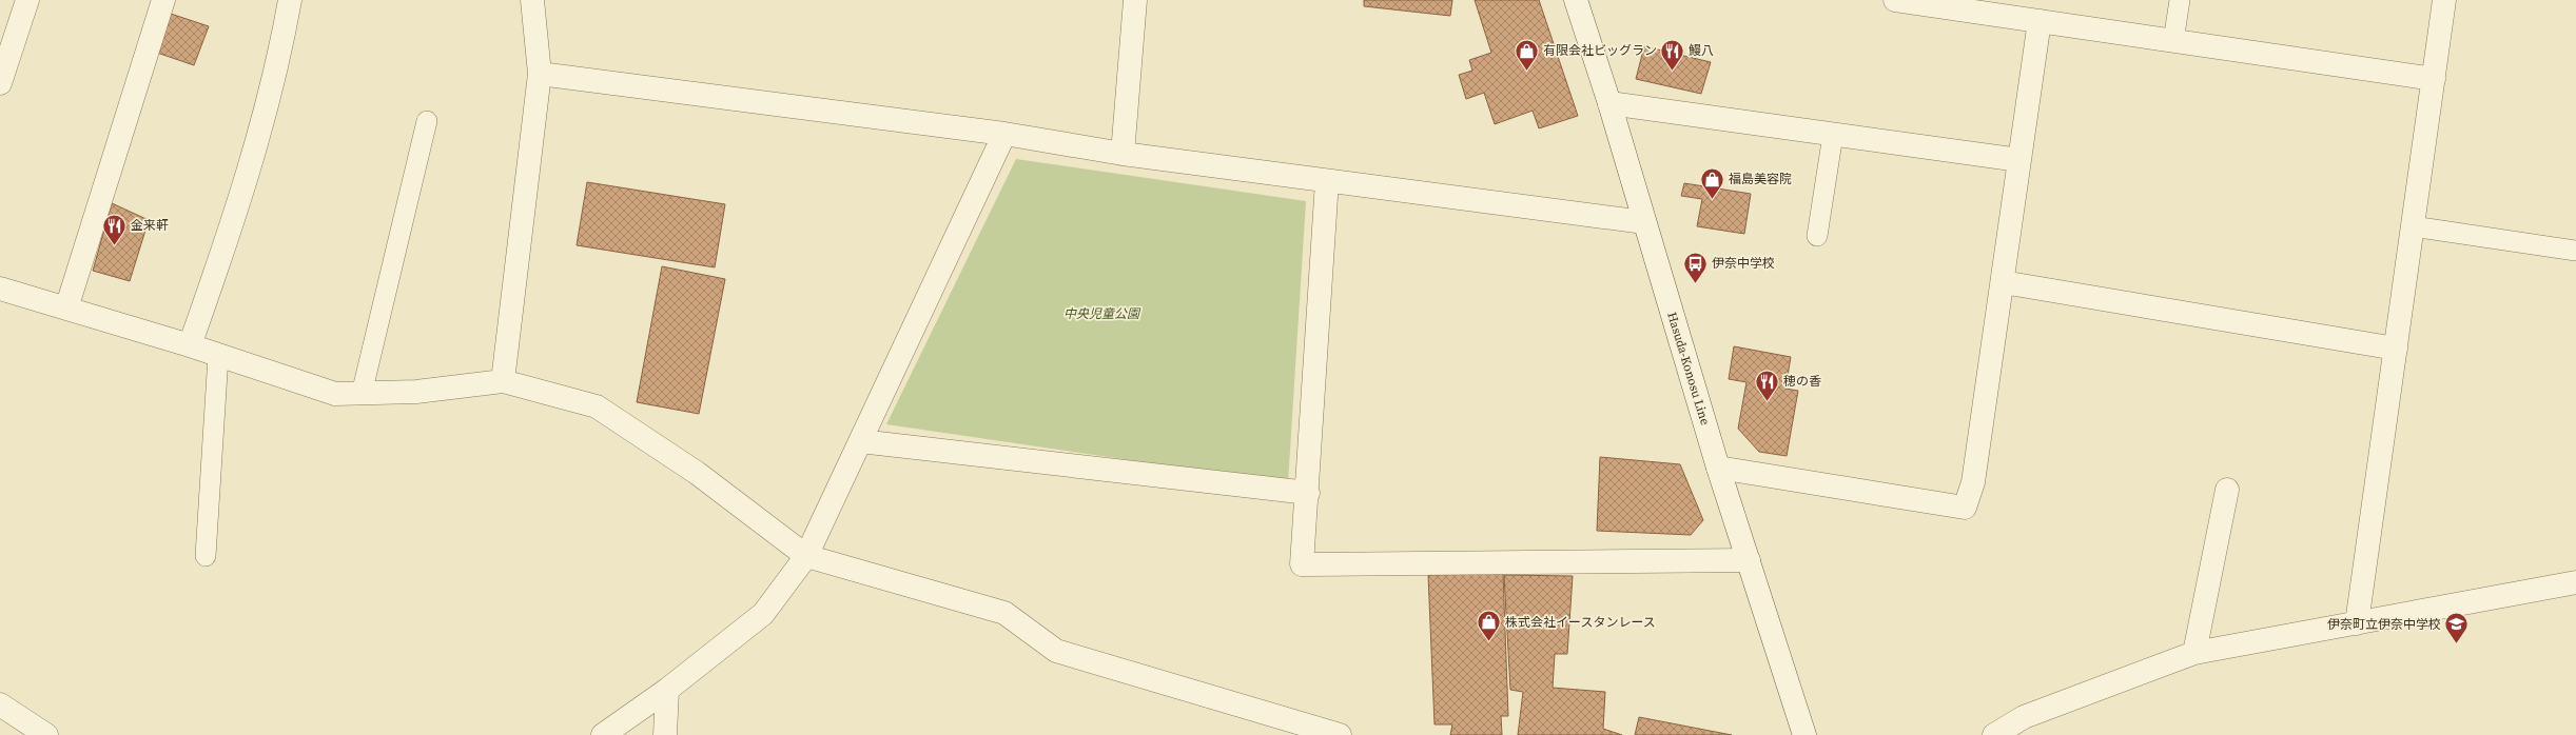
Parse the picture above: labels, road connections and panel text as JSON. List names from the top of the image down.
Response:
{
  "streets": {
    "street": ["Hasuda-Konosu Line"]
  },
  "parks": ["中央児童公園"],
  "places": {
    "shop": ["有限会社ビッグラン", "福島美容院", "株式会社イースタンレース"],
    "restaurant": ["鰻八", "金来軒", "穂の香"],
    "bus stop": ["伊奈中学校"],
    "school or university": ["伊奈町立伊奈中学校"]
  }
}
